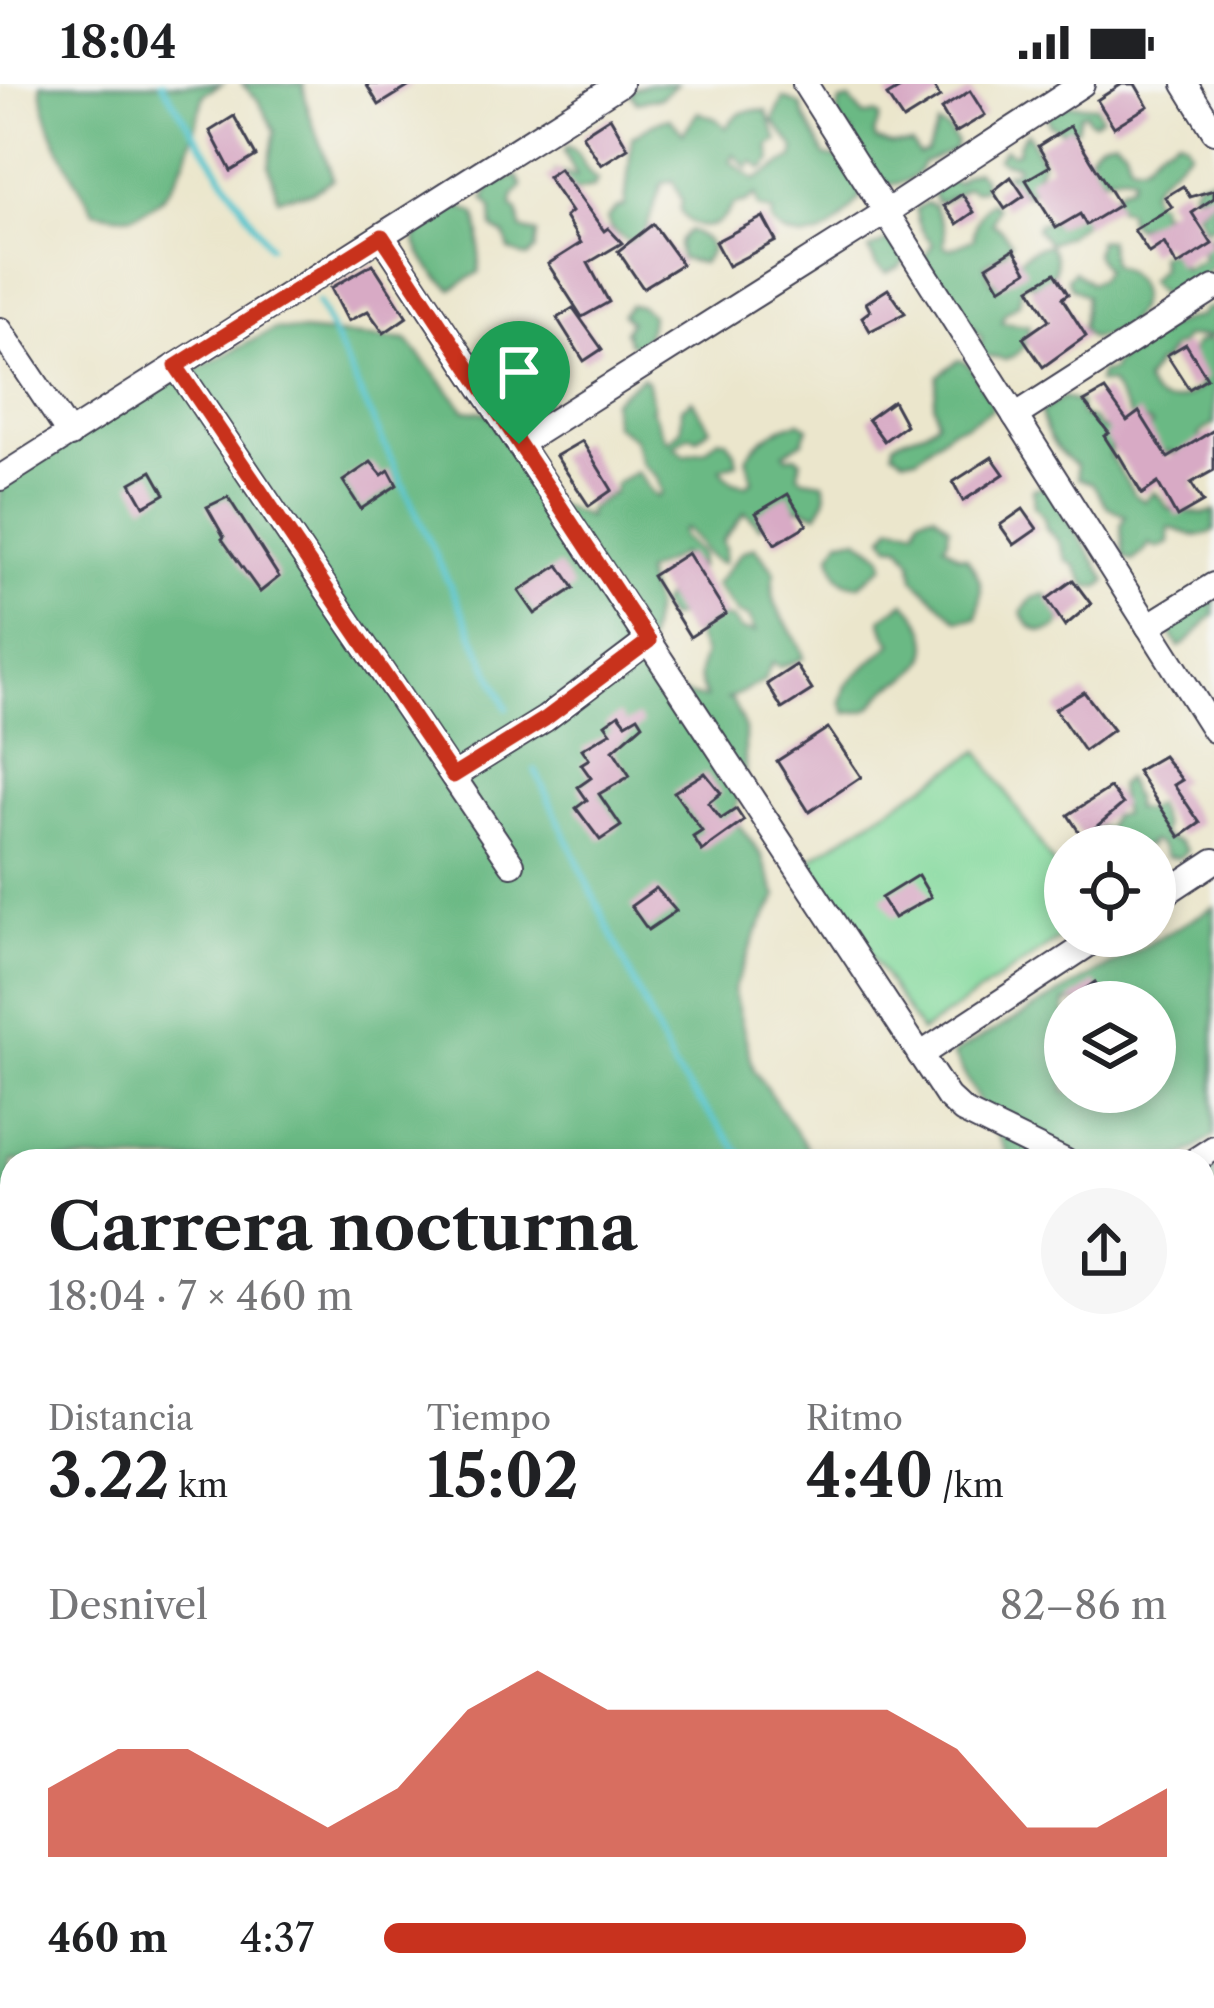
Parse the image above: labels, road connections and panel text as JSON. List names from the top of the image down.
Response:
{
  "page": {
    "status": "18:04",
    "heading": ["Carrera nocturna", "18:04 · 7 × 460 m"],
    "stats": [
      ["Distancia", "3.22 km"],
      ["Tiempo", "15:02"],
      ["Ritmo", "4:40 /km"]
    ],
    "chart": ["Desnivel", "82–86 m"],
    "list": [
      {
        "name": "460 m",
        "note": "4:37"
      }
    ]
  }
}
